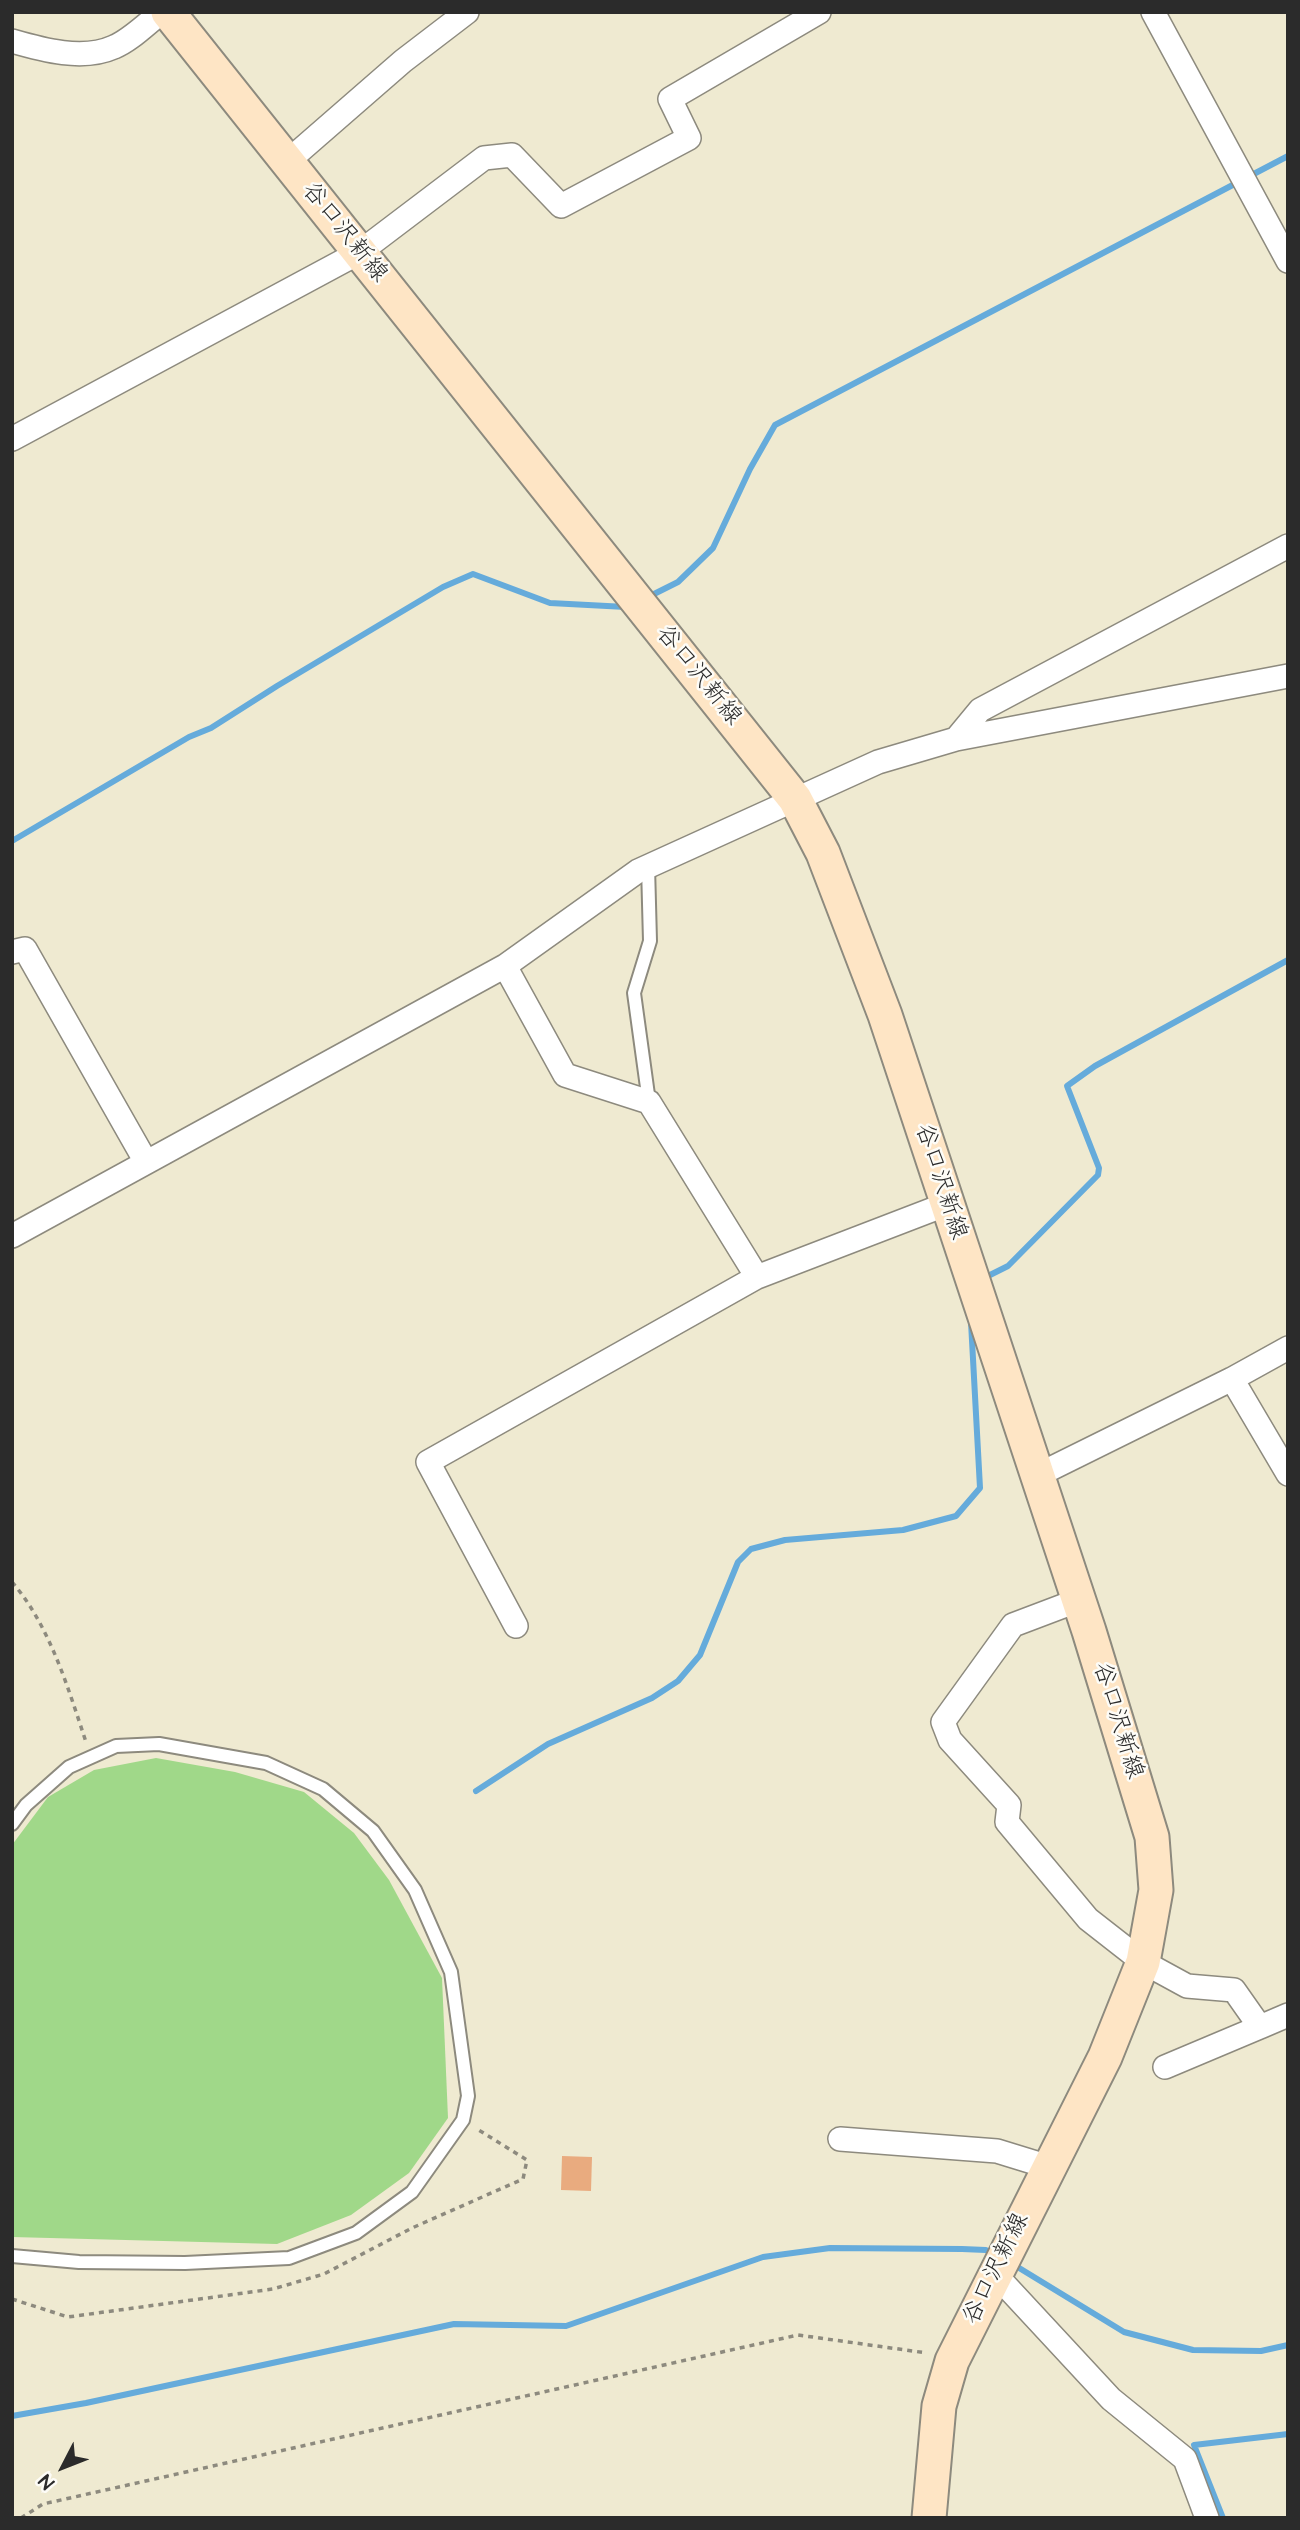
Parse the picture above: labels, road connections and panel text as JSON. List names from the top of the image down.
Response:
{
  "streets": {
    "main road": ["谷口沢新線"]
  },
  "north": "bottom left"
}
